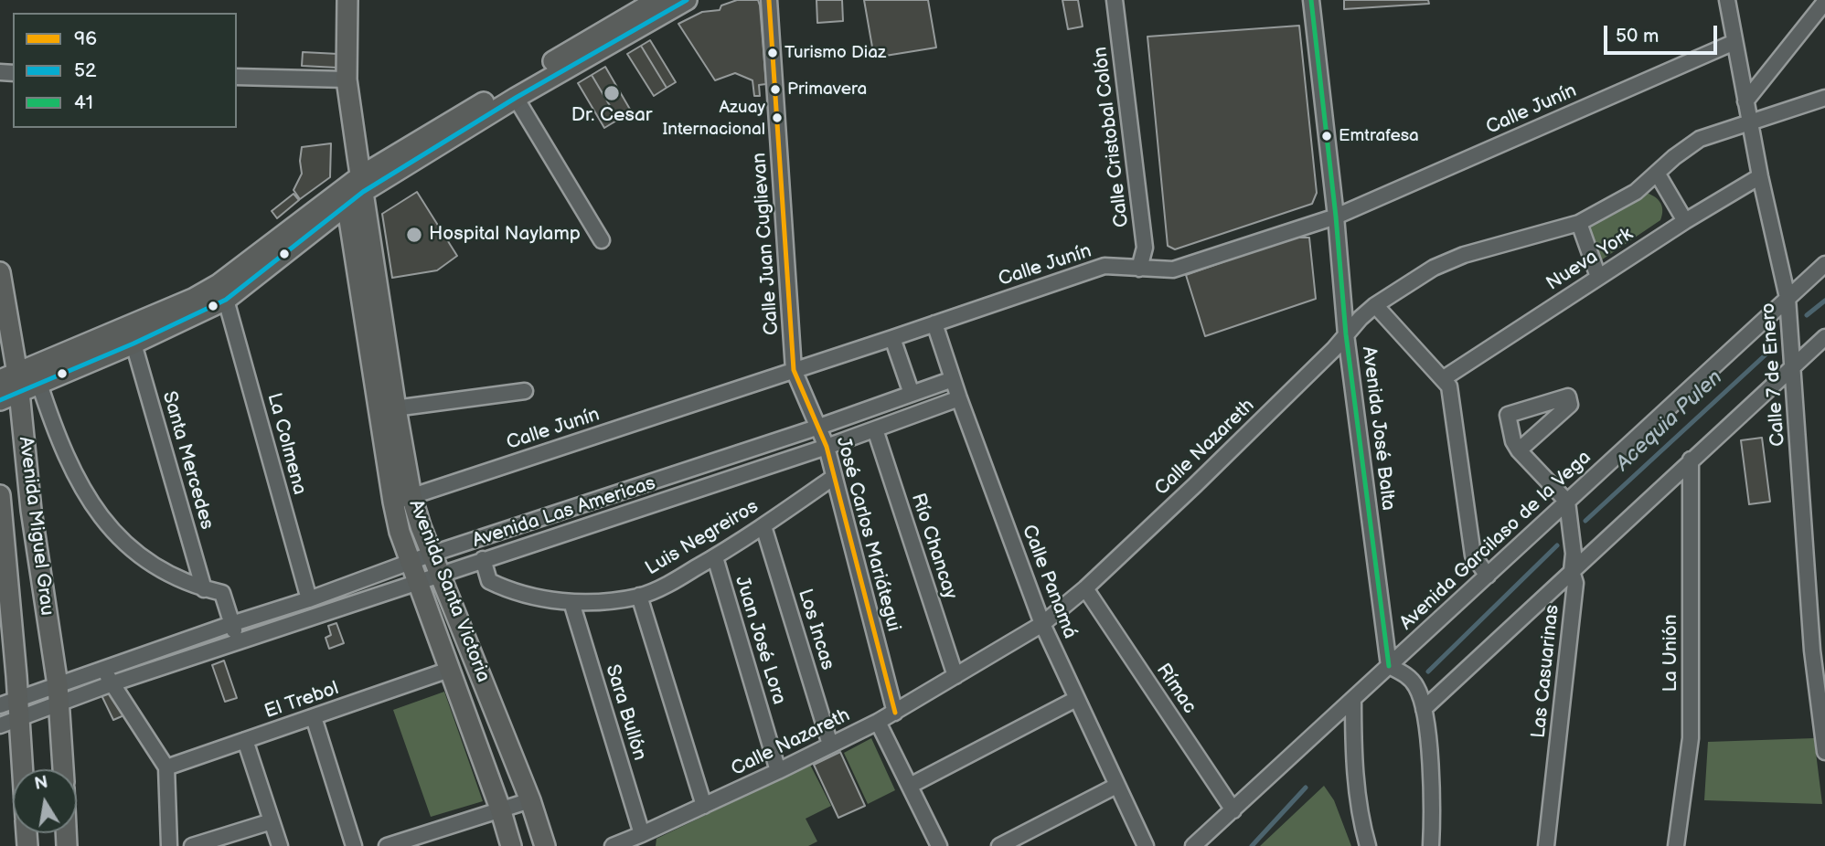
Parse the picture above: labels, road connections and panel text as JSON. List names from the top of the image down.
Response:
{
  "streets": {
    "main road": ["Avenida Miguel Grau", "Avenida Santa Victoria"],
    "street": [
      "Calle Junín",
      "Calle Cristobal Colón",
      "Calle Juan Cuglievan",
      "Nueva York",
      "Calle 7 de Enero",
      "Avenida José Balta",
      "La Colmena",
      "Calle Nazareth",
      "Santa Mercedes",
      "Avenida Las Americas",
      "José Carlos Mariátegui",
      "Luis Negreiros",
      "Avenida Garcilaso de la Vega",
      "Río Chancay",
      "Calle Panamá",
      "Los Incas",
      "Juan José Lora",
      "La Unión",
      "Las Casuarinas",
      "Rímac",
      "El Trebol",
      "Sara Bullón"
    ]
  },
  "crossings": [
    ["Calle Junín", "Calle Cristobal Colón"],
    ["Calle Junín", "Calle Juan Cuglievan"],
    ["Calle Junín", "Calle 7 de Enero"],
    ["Calle Junín", "Avenida José Balta"],
    ["Calle Junín", "José Carlos Mariátegui"],
    ["Calle Junín", "Calle Panamá"],
    ["Calle Junín", "Avenida Santa Victoria"],
    ["Calle Juan Cuglievan", "José Carlos Mariátegui"],
    ["Nueva York", "Calle 7 de Enero"],
    ["Calle 7 de Enero", "Calle Nazareth"],
    ["Calle 7 de Enero", "Avenida Garcilaso de la Vega"],
    ["Avenida José Balta", "Calle Nazareth"],
    ["Avenida José Balta", "Avenida Garcilaso de la Vega"],
    ["La Colmena", "Avenida Las Americas"],
    ["Calle Nazareth", "José Carlos Mariátegui"],
    ["Calle Nazareth", "Río Chancay"],
    ["Calle Nazareth", "Calle Panamá"],
    ["Calle Nazareth", "Los Incas"],
    ["Calle Nazareth", "Juan José Lora"],
    ["Calle Nazareth", "Rímac"],
    ["Calle Nazareth", "Sara Bullón"],
    ["Avenida Las Americas", "Avenida Miguel Grau"],
    ["Avenida Las Americas", "José Carlos Mariátegui"],
    ["Avenida Las Americas", "Luis Negreiros"],
    ["Avenida Las Americas", "Río Chancay"],
    ["Avenida Las Americas", "Calle Panamá"],
    ["Avenida Las Americas", "Avenida Santa Victoria"],
    ["José Carlos Mariátegui", "Luis Negreiros"],
    ["Luis Negreiros", "Los Incas"],
    ["Luis Negreiros", "Juan José Lora"],
    ["Luis Negreiros", "Sara Bullón"],
    ["Avenida Garcilaso de la Vega", "Las Casuarinas"],
    ["Avenida Garcilaso de la Vega", "Rímac"],
    ["Avenida Santa Victoria", "El Trebol"]
  ],
  "water": ["Acequia Pulen"],
  "places": [
    "Turismo Diaz",
    "Primavera",
    "Dr. Cesar",
    "Azuay Internacional",
    "Emtrafesa",
    "Hospital Naylamp"
  ],
  "lines": ["transit line 96", "transit line 52", "transit line 41"],
  "legend": ["96", "52", "41"],
  "scale_bar": "50 m",
  "north": "top"
}
